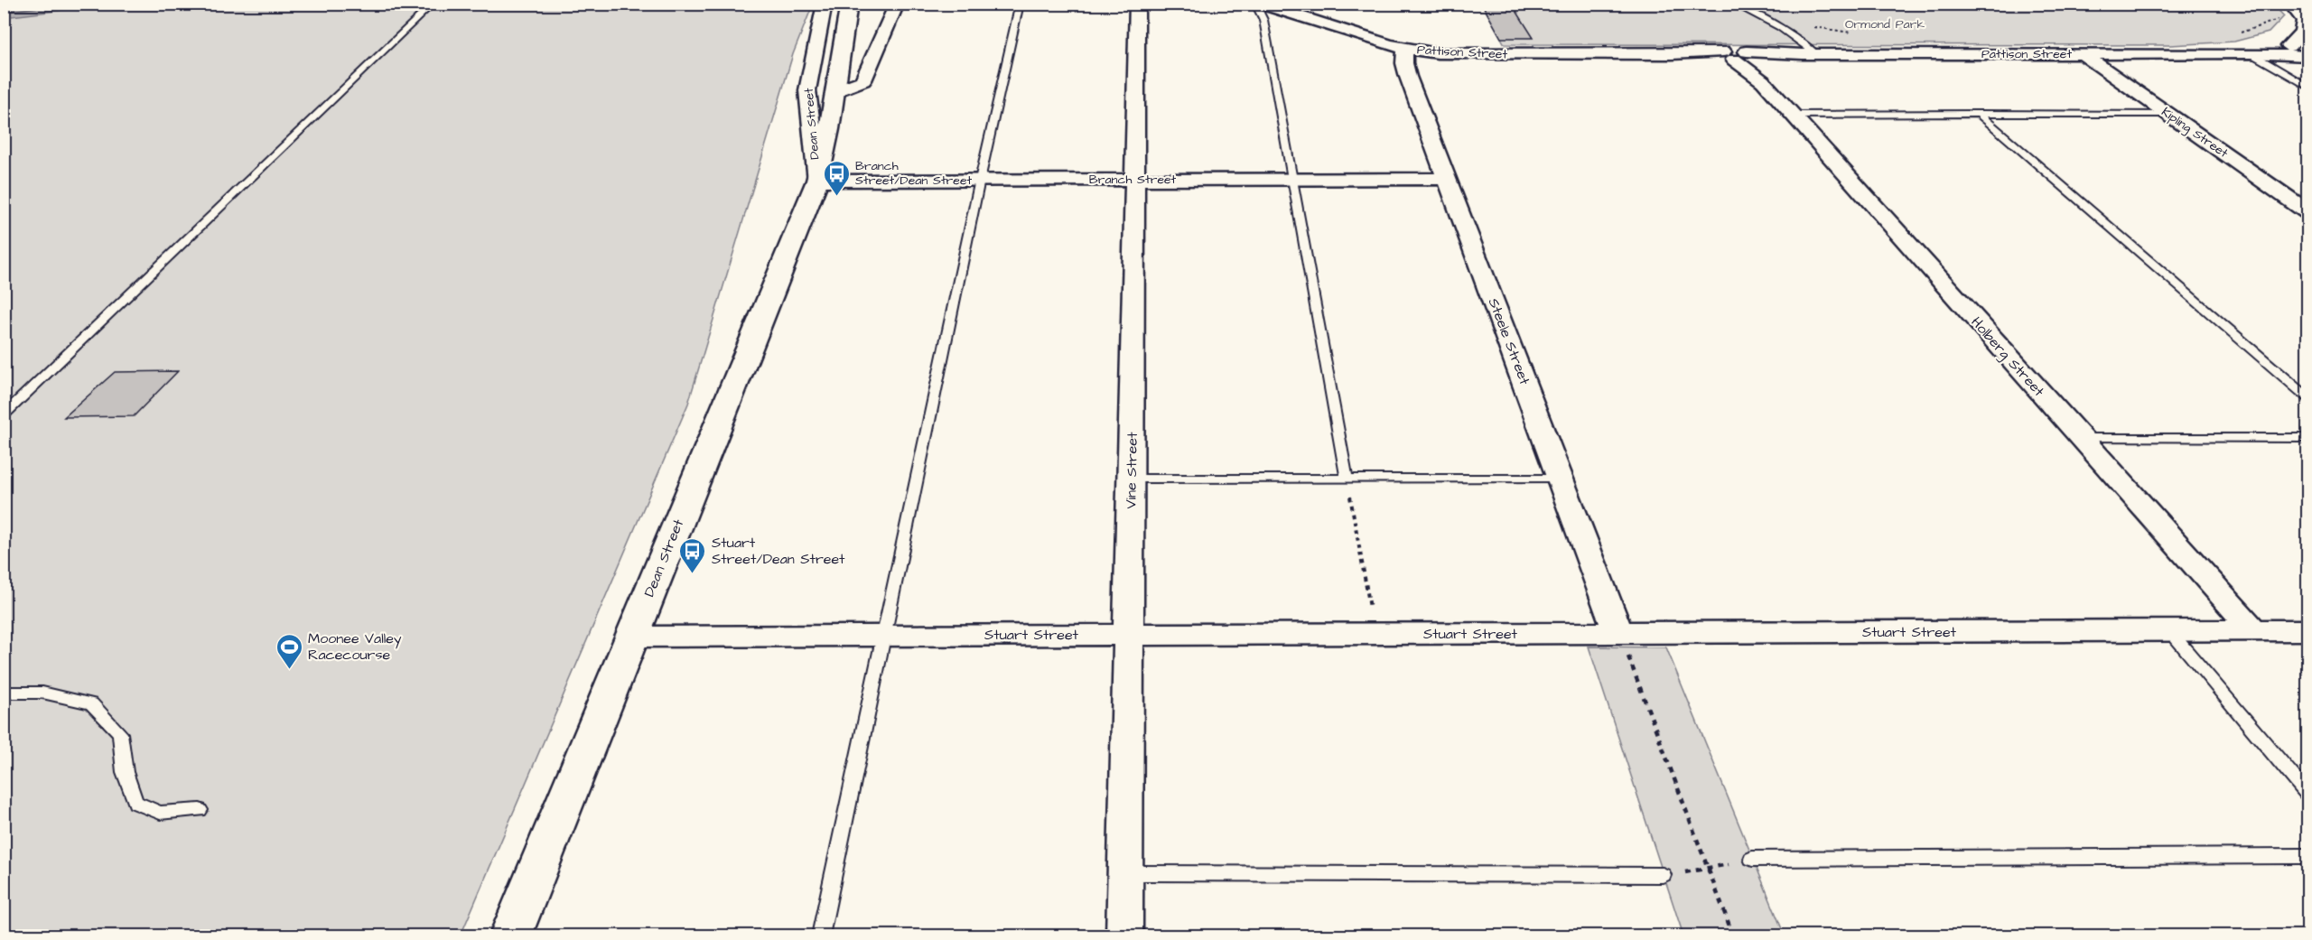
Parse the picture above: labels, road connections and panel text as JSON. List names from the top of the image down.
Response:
{
  "streets": {
    "street": [
      "Pattison Street",
      "Dean Street",
      "Kipling Street",
      "Branch Street",
      "Steele Street",
      "Holberg Street",
      "Vine Street",
      "Stuart Street"
    ]
  },
  "crossings": [
    ["Pattison Street", "Kipling Street"],
    ["Pattison Street", "Steele Street"],
    ["Pattison Street", "Holberg Street"],
    ["Dean Street", "Branch Street"],
    ["Dean Street", "Stuart Street"],
    ["Branch Street", "Steele Street"],
    ["Branch Street", "Vine Street"],
    ["Steele Street", "Stuart Street"],
    ["Holberg Street", "Stuart Street"],
    ["Vine Street", "Stuart Street"]
  ],
  "parks": ["Ormond Park"],
  "places": {
    "bus stop": ["Branch Street/Dean Street", "Stuart Street/Dean Street"],
    "sports": ["Moonee Valley Racecourse"]
  }
}
